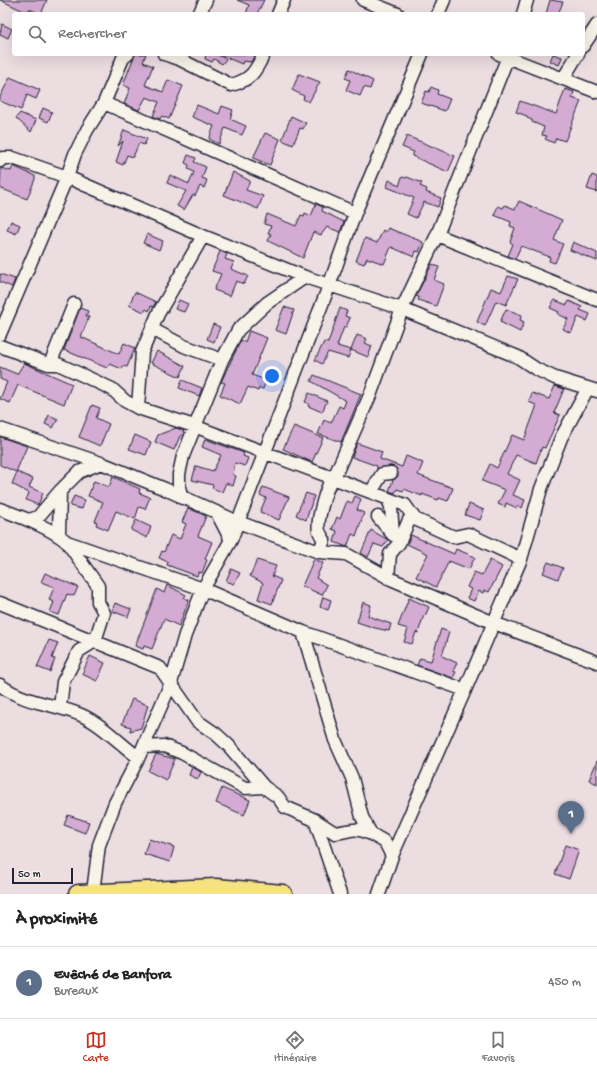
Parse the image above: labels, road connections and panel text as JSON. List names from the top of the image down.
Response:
{
  "scale_bar": "50 m",
  "page": {
    "search": "Rechercher",
    "pins": "1",
    "scale": "50 m",
    "heading": "À proximité",
    "list": [
      {
        "mark": "1",
        "name": "Evêché de Banfora",
        "note": "Bureaux",
        "value": "450 m"
      }
    ],
    "nav": ["Carte", "Itinéraire", "Favoris"]
  }
}
